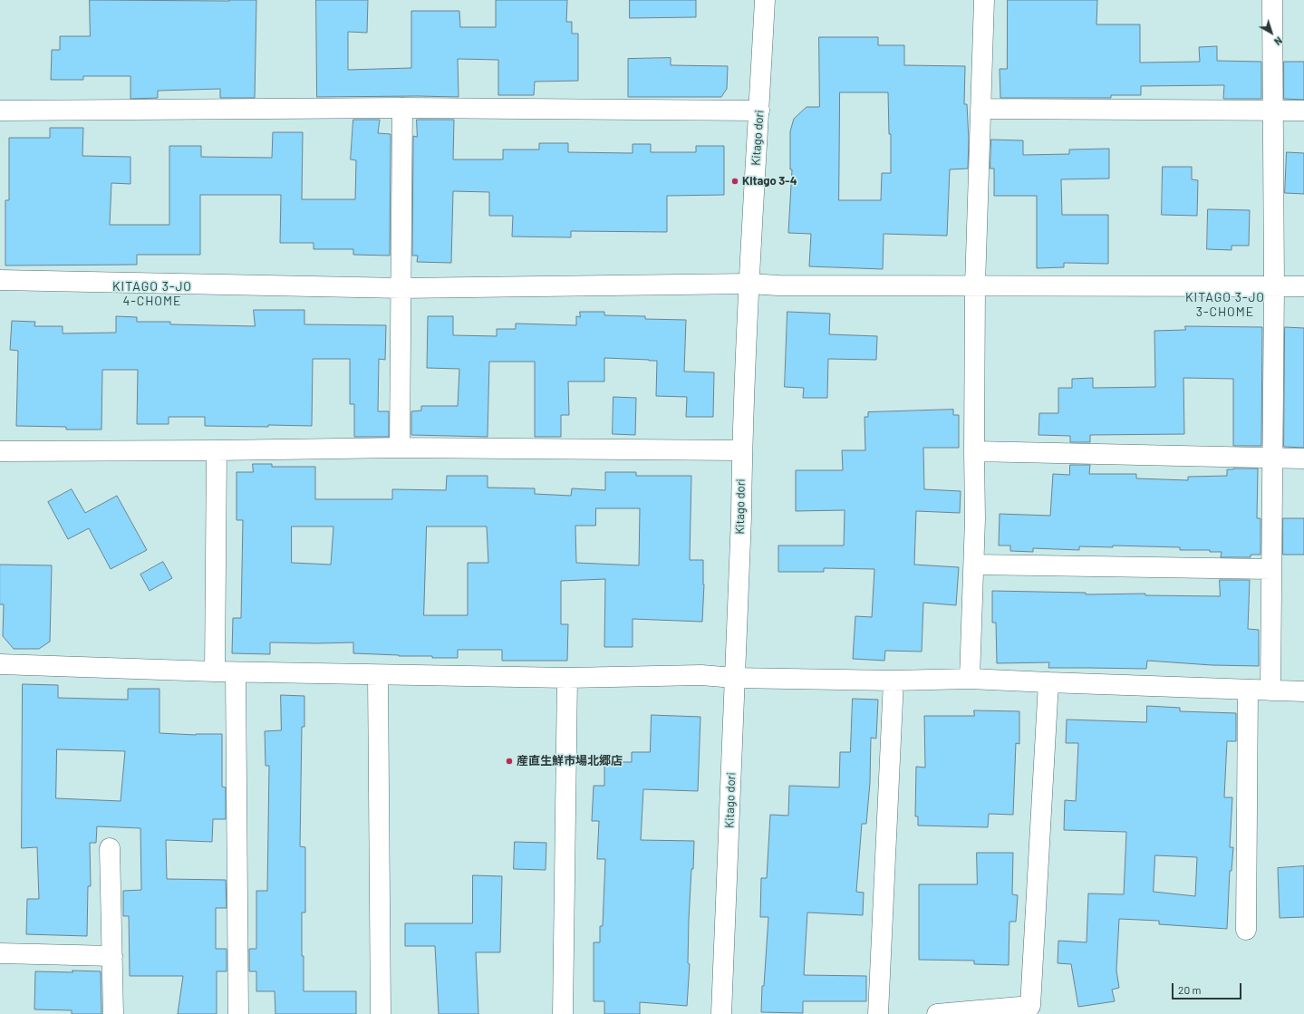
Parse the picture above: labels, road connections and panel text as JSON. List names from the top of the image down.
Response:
{
  "streets": {
    "street": ["Kitago dori"]
  },
  "districts": ["KITAGO 3-JO 4-CHOME", "KITAGO 3-JO 3-CHOME"],
  "places": ["Kitago 3-4", "産直生鮮市場北郷店"],
  "scale_bar": "20 m",
  "north": "bottom right"
}
